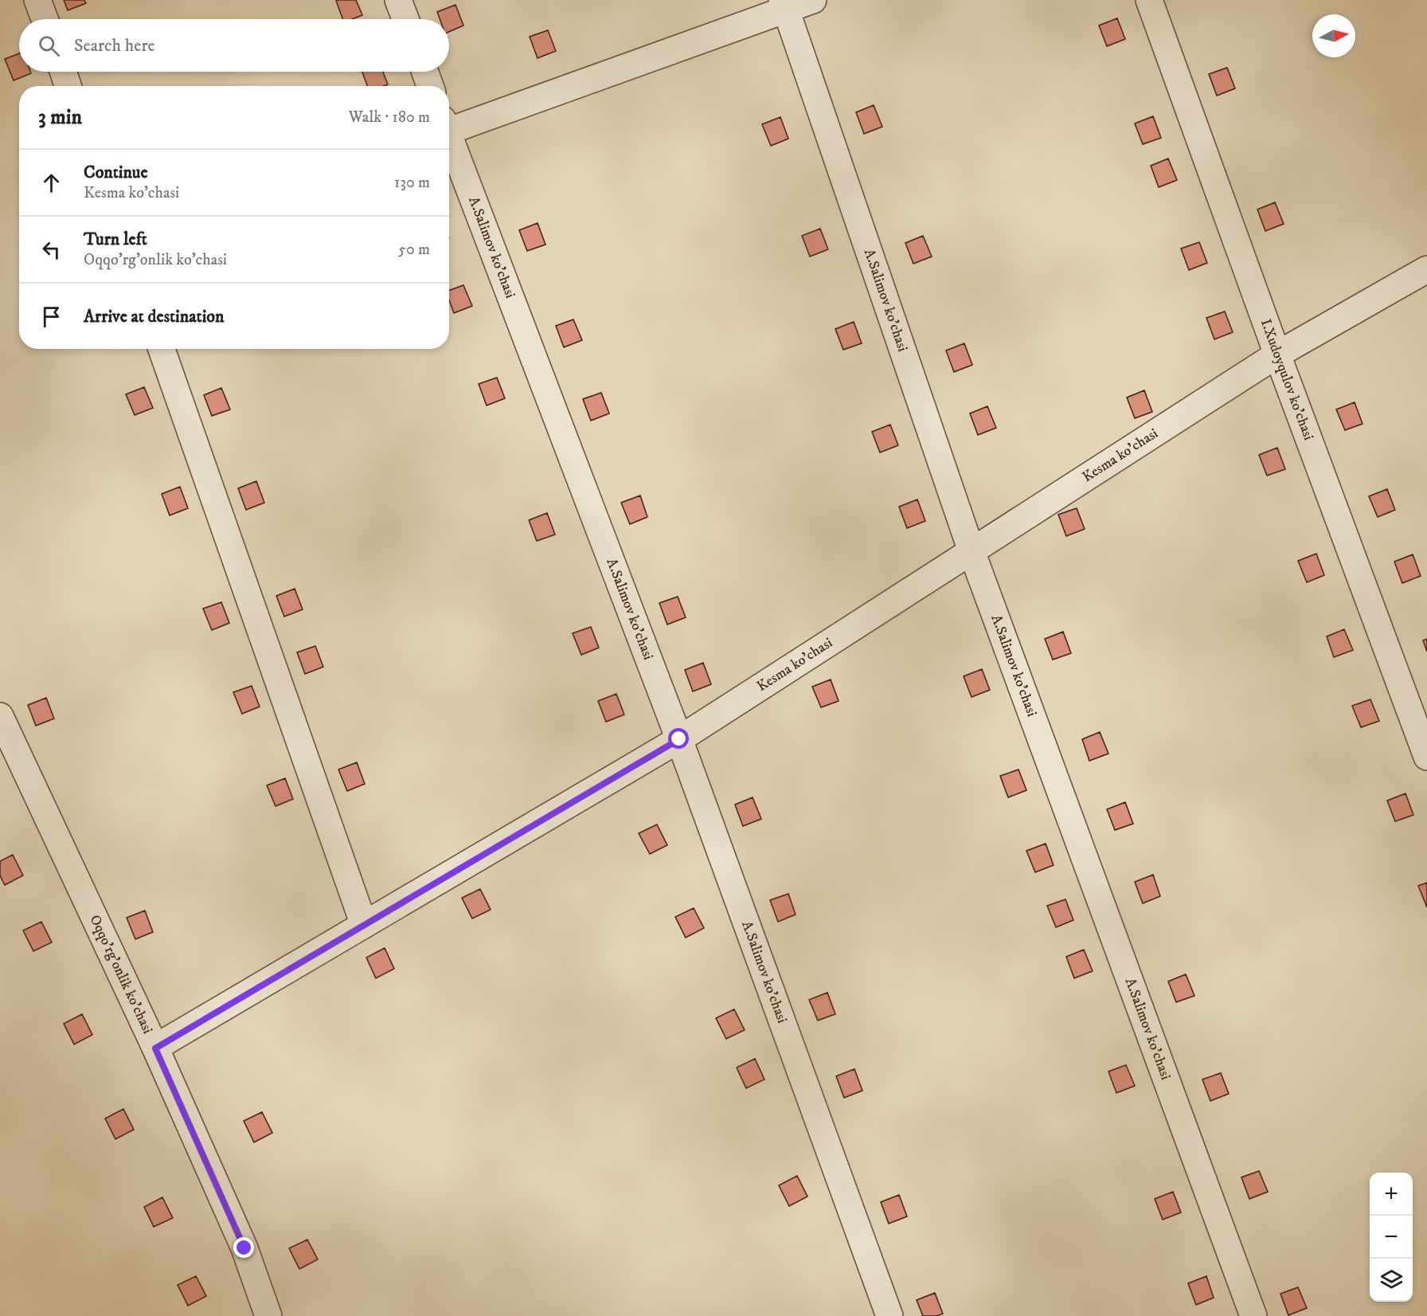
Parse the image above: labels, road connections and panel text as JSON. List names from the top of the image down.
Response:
{
  "streets": {
    "street": [
      "A.Salimov ko'chasi",
      "I.Xudoyqulov ko'chasi",
      "Kesma ko'chasi",
      "Oqqo'rg'onlik ko'chasi"
    ]
  },
  "crossings": [
    ["A.Salimov ko'chasi", "Kesma ko'chasi"],
    ["I.Xudoyqulov ko'chasi", "Kesma ko'chasi"],
    ["Kesma ko'chasi", "Oqqo'rg'onlik ko'chasi"]
  ],
  "north": "right",
  "page": {
    "search": "Search here",
    "heading": ["3 min", "Walk · 180 m"],
    "list": [
      ["Continue", "Kesma ko'chasi", "130 m"],
      ["Turn left", "Oqqo'rg'onlik ko'chasi", "50 m"],
      "Arrive at destination"
    ],
    "map_buttons": ["+", "−"]
  }
}
